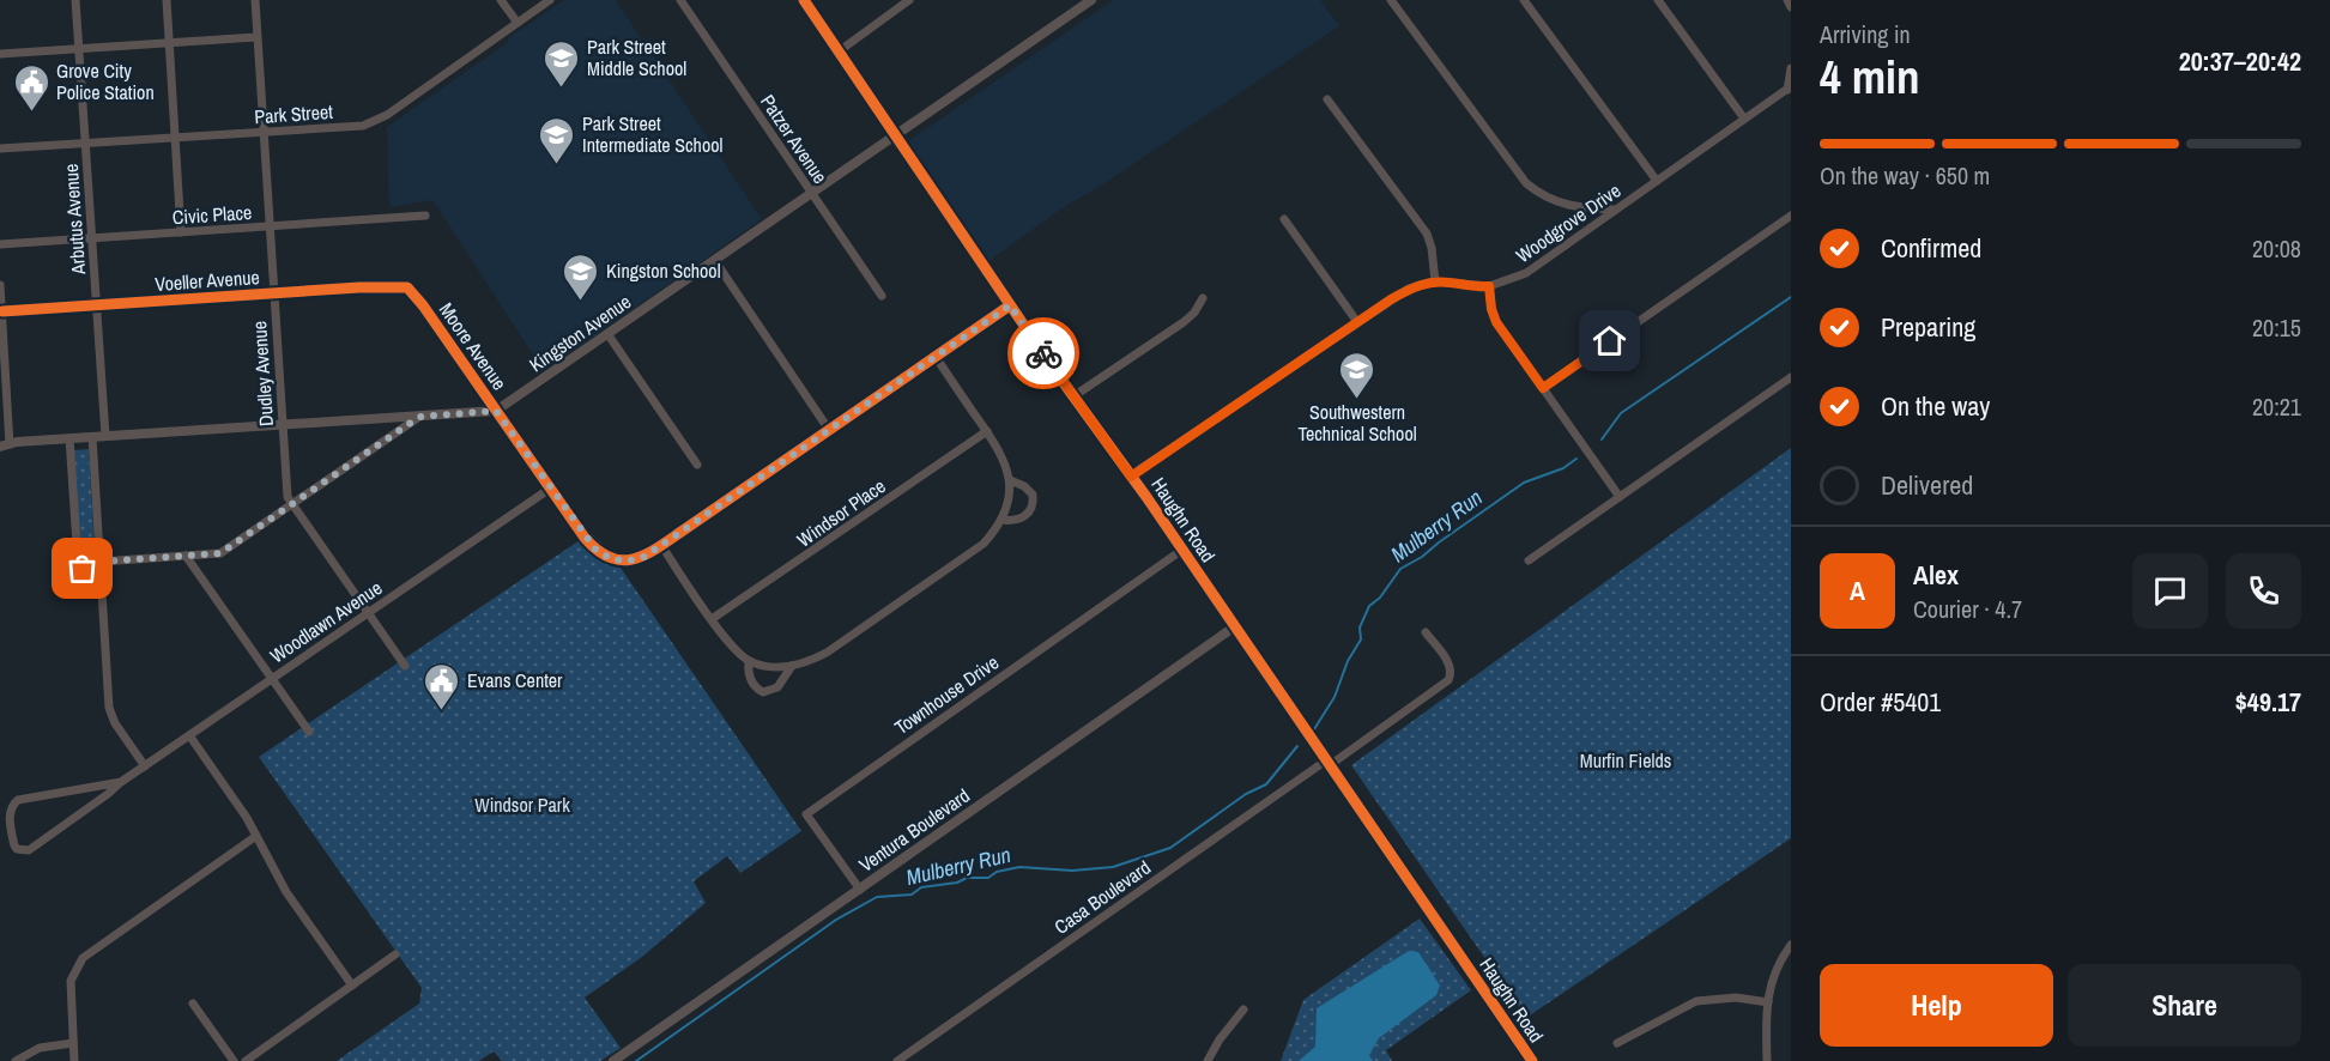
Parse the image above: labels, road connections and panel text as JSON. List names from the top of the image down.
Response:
{
  "streets": {
    "street": [
      "Park Street",
      "Patzer Avenue",
      "Civic Place",
      "Arbutus Avenue",
      "Woodgrove Drive",
      "Voeller Avenue",
      "Kingston Avenue",
      "Moore Avenue",
      "Dudley Avenue",
      "Windsor Place",
      "Haughn Road",
      "Woodlawn Avenue",
      "Townhouse Drive",
      "Ventura Boulevard",
      "Casa Boulevard"
    ]
  },
  "crossings": [
    ["Park Street", "Arbutus Avenue"],
    ["Park Street", "Dudley Avenue"],
    ["Patzer Avenue", "Kingston Avenue"],
    ["Civic Place", "Arbutus Avenue"],
    ["Civic Place", "Dudley Avenue"],
    ["Arbutus Avenue", "Voeller Avenue"],
    ["Arbutus Avenue", "Kingston Avenue"],
    ["Woodgrove Drive", "Haughn Road"],
    ["Voeller Avenue", "Moore Avenue"],
    ["Voeller Avenue", "Dudley Avenue"],
    ["Kingston Avenue", "Moore Avenue"],
    ["Kingston Avenue", "Dudley Avenue"],
    ["Kingston Avenue", "Haughn Road"],
    ["Moore Avenue", "Woodlawn Avenue"],
    ["Dudley Avenue", "Woodlawn Avenue"],
    ["Haughn Road", "Townhouse Drive"],
    ["Haughn Road", "Ventura Boulevard"],
    ["Haughn Road", "Casa Boulevard"],
    ["Townhouse Drive", "Ventura Boulevard"]
  ],
  "water": ["Mulberry Run"],
  "parks": ["Murfin Fields", "Windsor Park"],
  "places": {
    "school or university": [
      "Park Street Middle School",
      "Park Street Intermediate School",
      "Kingston School",
      "Southwestern Technical School"
    ],
    "public building": ["Grove City Police Station", "Evans Center"]
  },
  "page": {
    "heading": ["4 min", "Arriving in", "20:37–20:42"],
    "panel": [
      "Alex",
      "Courier · 4.7",
      "Order #5401",
      "$49.17"
    ],
    "bar": "On the way · 650 m",
    "list": [
      ["Confirmed", "20:08"],
      ["Preparing", "20:15"],
      ["On the way", "20:21"],
      "Delivered"
    ],
    "round": "A",
    "buttons": ["Help", "Share"]
  }
}
